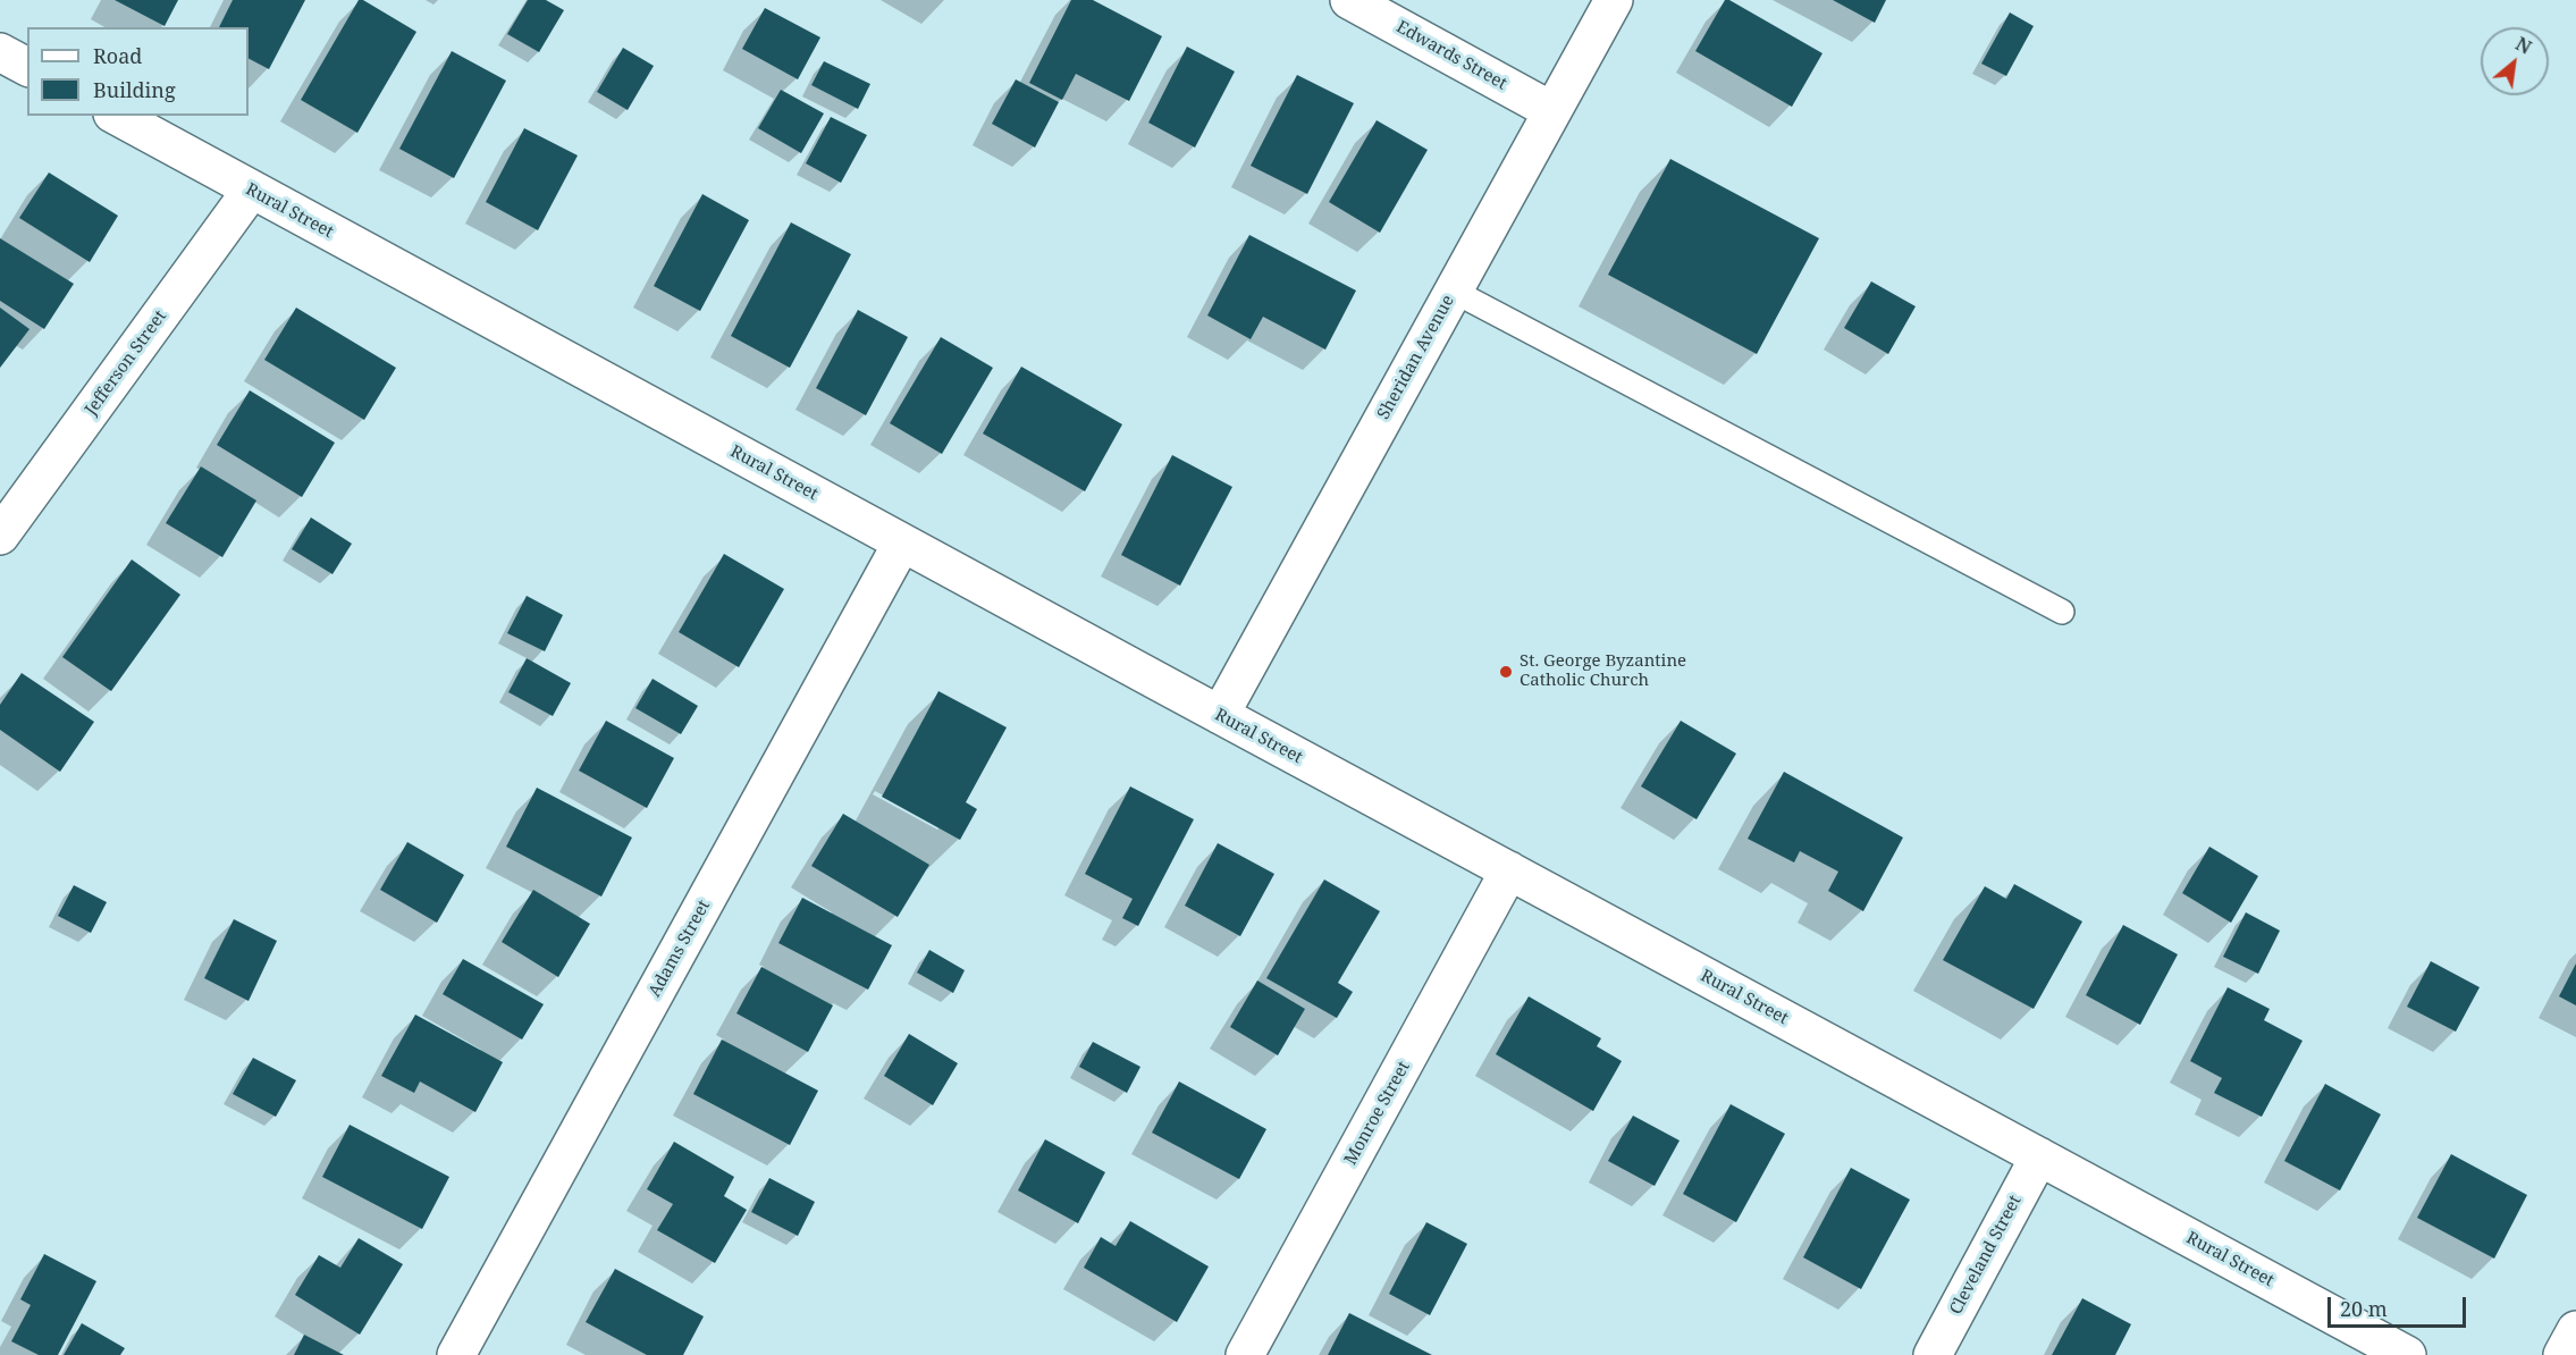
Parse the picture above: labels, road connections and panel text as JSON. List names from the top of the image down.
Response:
{
  "streets": {
    "street": [
      "Edwards Street",
      "Rural Street",
      "Sheridan Avenue",
      "Jefferson Street",
      "Adams Street",
      "Monroe Street",
      "Cleveland Street"
    ]
  },
  "crossings": [
    ["Edwards Street", "Sheridan Avenue"],
    ["Rural Street", "Sheridan Avenue"],
    ["Rural Street", "Jefferson Street"],
    ["Rural Street", "Adams Street"],
    ["Rural Street", "Monroe Street"],
    ["Rural Street", "Cleveland Street"]
  ],
  "places": ["St. George Byzantine Catholic Church"],
  "legend": ["Road", "Building"],
  "scale_bar": "20 m",
  "north": "top right"
}
